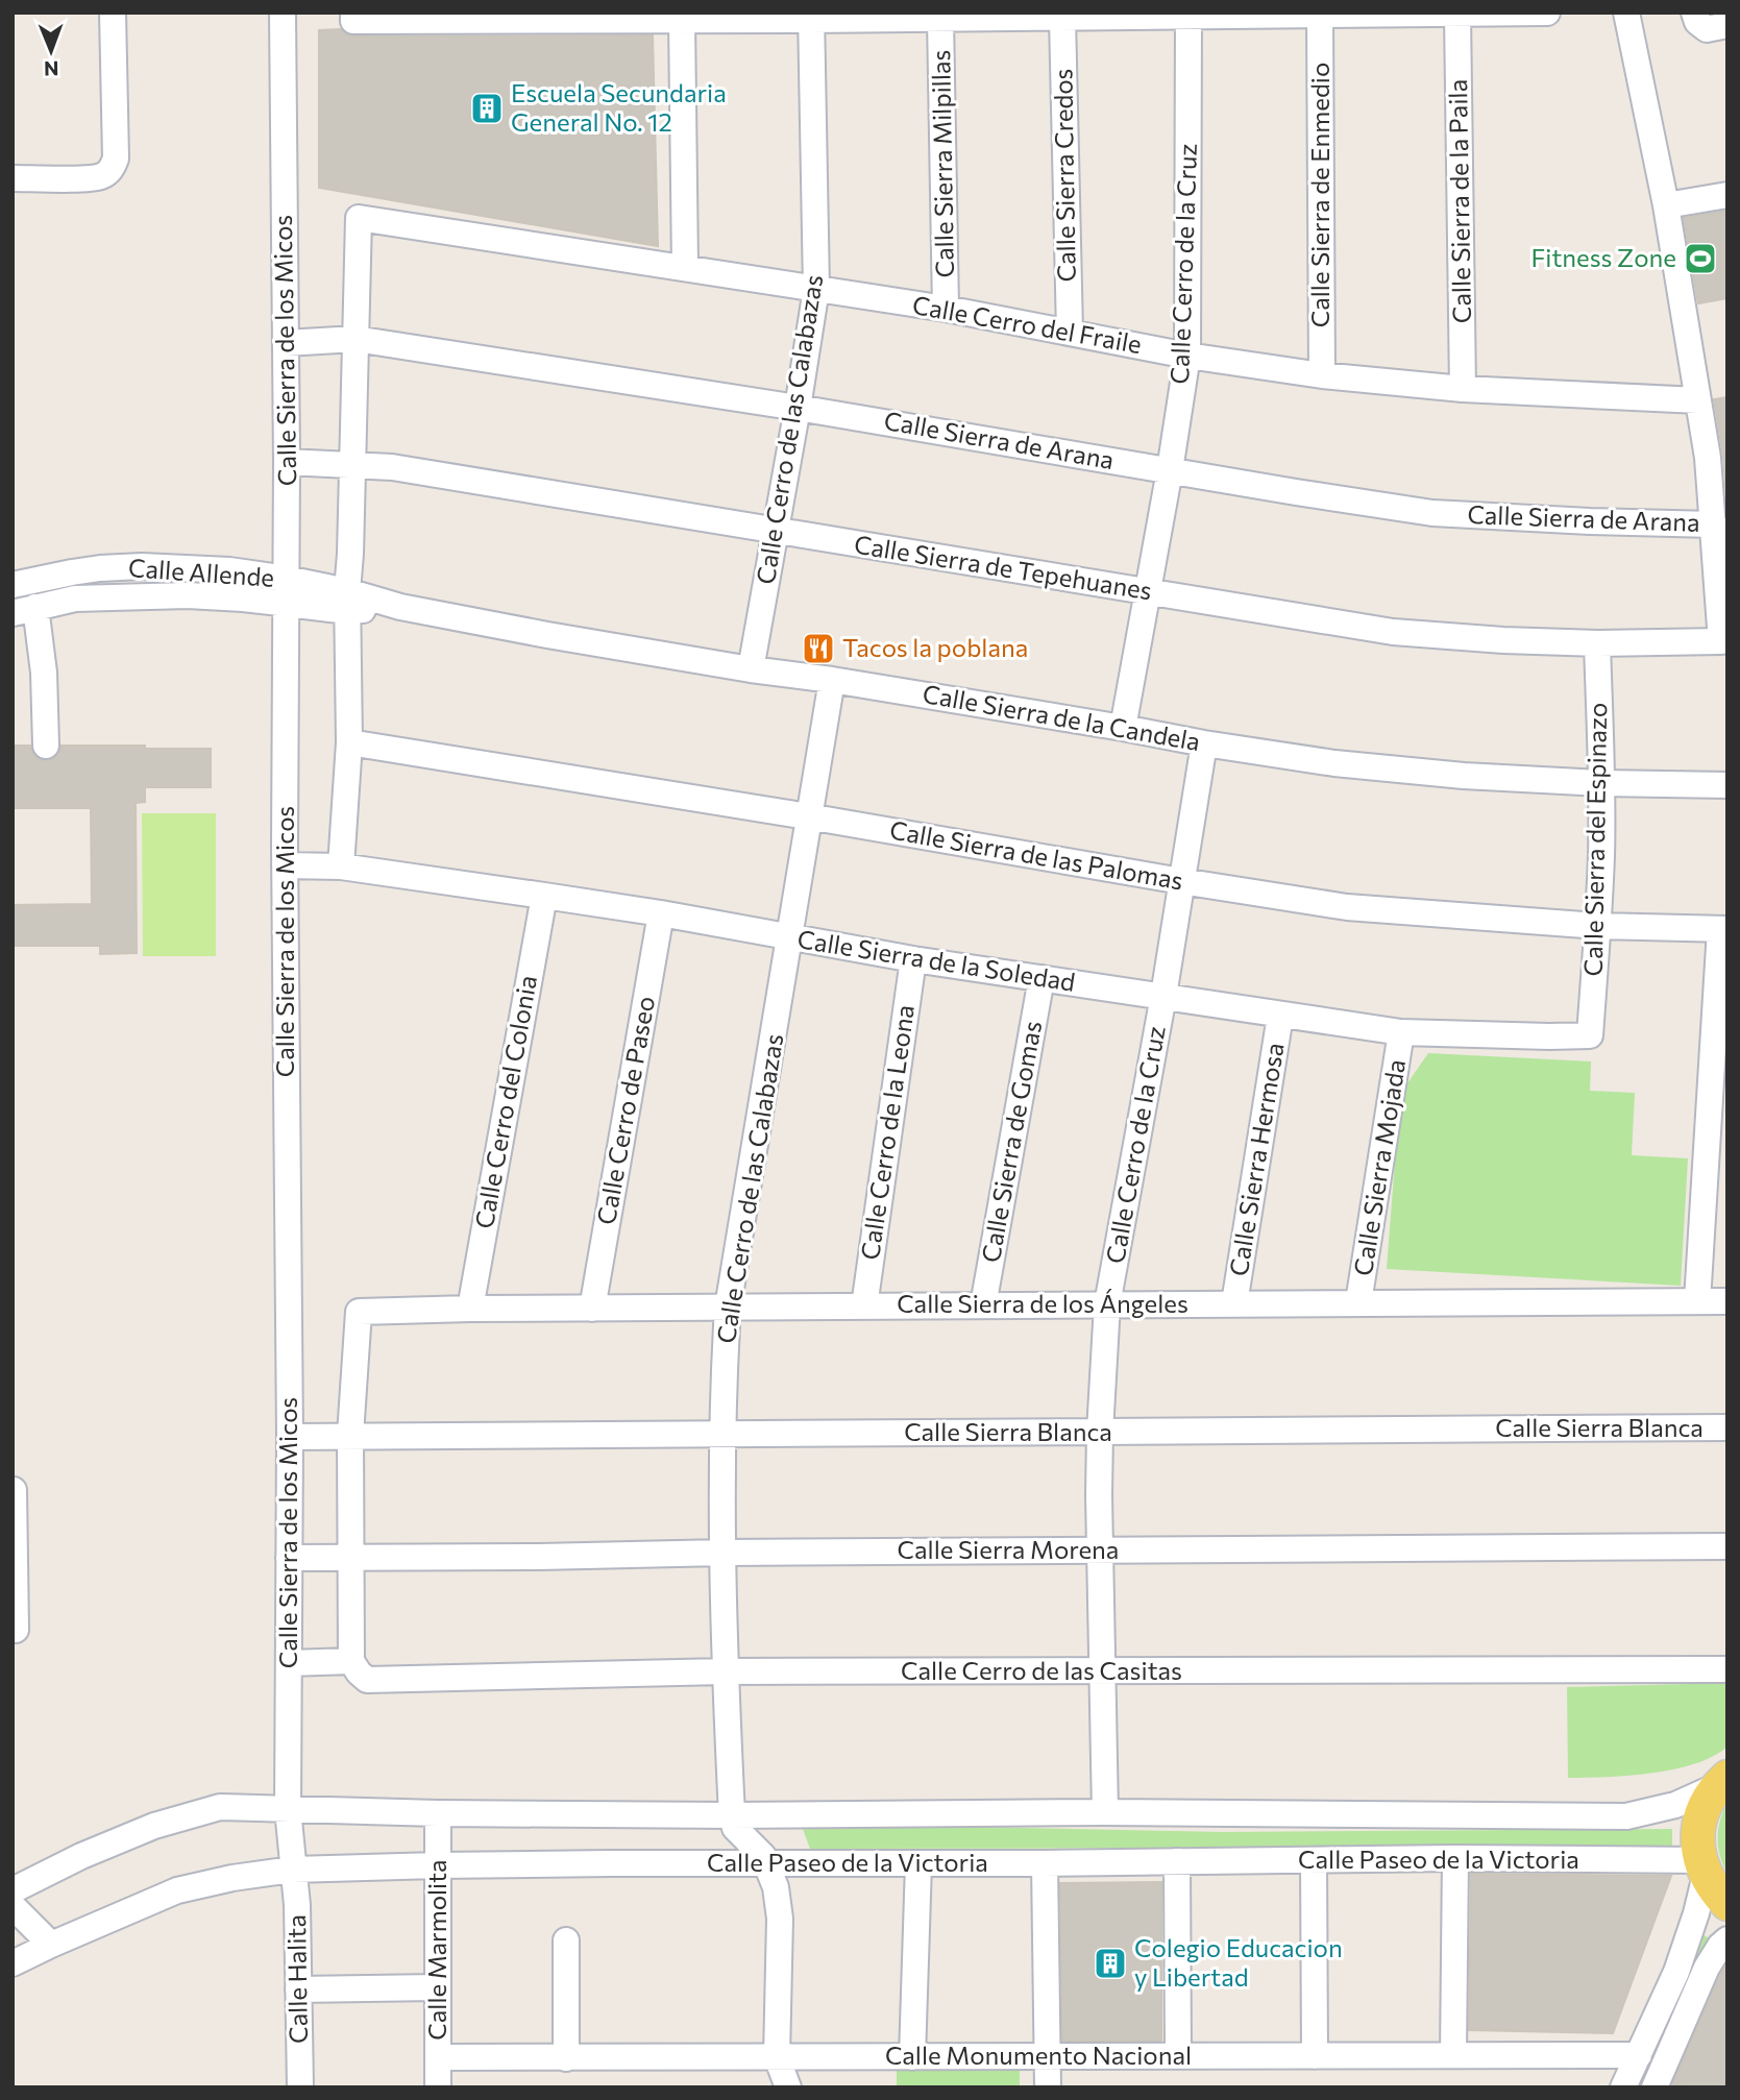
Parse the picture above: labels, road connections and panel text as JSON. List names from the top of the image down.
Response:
{
  "streets": {
    "street": [
      "Calle Sierra Milpillas",
      "Calle Sierra Credos",
      "Calle Sierra de Enmedio",
      "Calle Sierra de la Paila",
      "Calle Cerro de la Cruz",
      "Calle Cerro del Fraile",
      "Calle Sierra de los Micos",
      "Calle Cerro de las Calabazas",
      "Calle Sierra de Arana",
      "Calle Sierra de Tepehuanes",
      "Calle Allende",
      "Calle Sierra de la Candela",
      "Calle Sierra del Espinazo",
      "Calle Sierra de las Palomas",
      "Calle Sierra de la Soledad",
      "Calle Cerro del Colonia",
      "Calle Cerro de Paseo",
      "Calle Cerro de la Leona",
      "Calle Sierra de Gomas",
      "Calle Sierra Hermosa",
      "Calle Sierra Mojada",
      "Calle Sierra de los Ángeles",
      "Calle Sierra Blanca",
      "Calle Sierra Morena",
      "Calle Cerro de las Casitas",
      "Calle Paseo de la Victoria",
      "Calle Marmolita",
      "Calle Halita",
      "Calle Monumento Nacional"
    ]
  },
  "crossings": [
    ["Calle Sierra Milpillas", "Calle Cerro del Fraile"],
    ["Calle Sierra Credos", "Calle Cerro del Fraile"],
    ["Calle Sierra de Enmedio", "Calle Cerro del Fraile"],
    ["Calle Sierra de la Paila", "Calle Cerro del Fraile"],
    ["Calle Cerro de la Cruz", "Calle Cerro del Fraile"],
    ["Calle Cerro de la Cruz", "Calle Sierra de Arana"],
    ["Calle Cerro de la Cruz", "Calle Sierra de Tepehuanes"],
    ["Calle Cerro de la Cruz", "Calle Sierra de la Candela"],
    ["Calle Cerro de la Cruz", "Calle Sierra de las Palomas"],
    ["Calle Cerro de la Cruz", "Calle Sierra de la Soledad"],
    ["Calle Cerro de la Cruz", "Calle Sierra de los Ángeles"],
    ["Calle Cerro de la Cruz", "Calle Sierra Blanca"],
    ["Calle Cerro de la Cruz", "Calle Sierra Morena"],
    ["Calle Cerro de la Cruz", "Calle Cerro de las Casitas"],
    ["Calle Cerro de la Cruz", "Calle Paseo de la Victoria"],
    ["Calle Cerro del Fraile", "Calle Cerro de las Calabazas"],
    ["Calle Cerro del Fraile", "Calle Sierra de Arana"],
    ["Calle Sierra de los Micos", "Calle Sierra de Arana"],
    ["Calle Sierra de los Micos", "Calle Sierra de Tepehuanes"],
    ["Calle Sierra de los Micos", "Calle Allende"],
    ["Calle Sierra de los Micos", "Calle Sierra de la Soledad"],
    ["Calle Sierra de los Micos", "Calle Sierra Blanca"],
    ["Calle Sierra de los Micos", "Calle Sierra Morena"],
    ["Calle Sierra de los Micos", "Calle Cerro de las Casitas"],
    ["Calle Sierra de los Micos", "Calle Paseo de la Victoria"],
    ["Calle Sierra de los Micos", "Calle Halita"],
    ["Calle Cerro de las Calabazas", "Calle Sierra de Arana"],
    ["Calle Cerro de las Calabazas", "Calle Sierra de Tepehuanes"],
    ["Calle Cerro de las Calabazas", "Calle Sierra de la Candela"],
    ["Calle Cerro de las Calabazas", "Calle Sierra de las Palomas"],
    ["Calle Cerro de las Calabazas", "Calle Sierra de la Soledad"],
    ["Calle Cerro de las Calabazas", "Calle Sierra de los Ángeles"],
    ["Calle Cerro de las Calabazas", "Calle Sierra Blanca"],
    ["Calle Cerro de las Calabazas", "Calle Sierra Morena"],
    ["Calle Cerro de las Calabazas", "Calle Cerro de las Casitas"],
    ["Calle Cerro de las Calabazas", "Calle Paseo de la Victoria"],
    ["Calle Sierra de Arana", "Calle Sierra de Tepehuanes"],
    ["Calle Sierra de Tepehuanes", "Calle Sierra del Espinazo"],
    ["Calle Allende", "Calle Sierra de la Candela"],
    ["Calle Sierra de la Candela", "Calle Sierra del Espinazo"],
    ["Calle Sierra del Espinazo", "Calle Sierra de las Palomas"],
    ["Calle Sierra del Espinazo", "Calle Sierra de la Soledad"],
    ["Calle Sierra de la Soledad", "Calle Cerro del Colonia"],
    ["Calle Sierra de la Soledad", "Calle Cerro de Paseo"],
    ["Calle Sierra de la Soledad", "Calle Cerro de la Leona"],
    ["Calle Sierra de la Soledad", "Calle Sierra de Gomas"],
    ["Calle Sierra de la Soledad", "Calle Sierra Hermosa"],
    ["Calle Sierra de la Soledad", "Calle Sierra Mojada"],
    ["Calle Cerro del Colonia", "Calle Sierra de los Ángeles"],
    ["Calle Cerro de Paseo", "Calle Sierra de los Ángeles"],
    ["Calle Cerro de la Leona", "Calle Sierra de los Ángeles"],
    ["Calle Sierra de Gomas", "Calle Sierra de los Ángeles"],
    ["Calle Sierra Hermosa", "Calle Sierra de los Ángeles"],
    ["Calle Sierra Mojada", "Calle Sierra de los Ángeles"],
    ["Calle Sierra de los Ángeles", "Calle Sierra Blanca"],
    ["Calle Paseo de la Victoria", "Calle Marmolita"],
    ["Calle Paseo de la Victoria", "Calle Halita"],
    ["Calle Marmolita", "Calle Monumento Nacional"]
  ],
  "places": {
    "building": ["Escuela Secundaria General No. 12", "Colegio Educacion y Libertad"],
    "sports": ["Fitness Zone"],
    "restaurant": ["Tacos la poblana"]
  },
  "north": "bottom"
}
